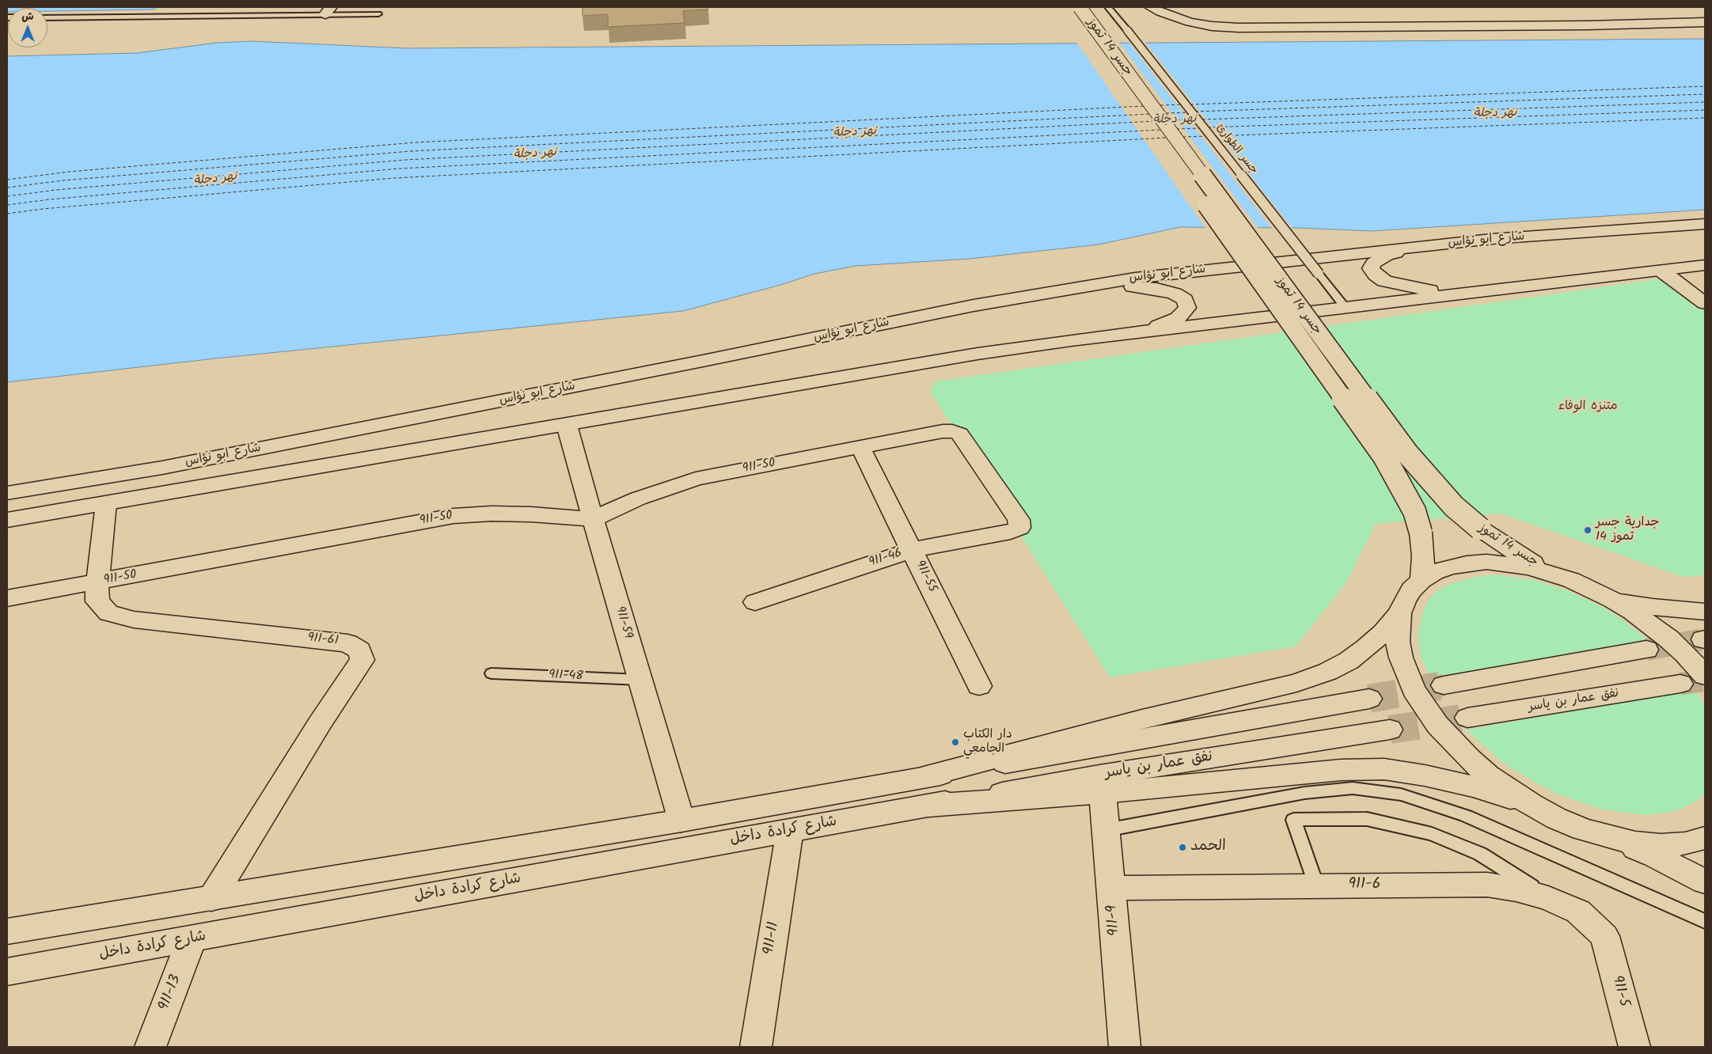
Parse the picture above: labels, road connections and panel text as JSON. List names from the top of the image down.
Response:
{
  "streets": {
    "main road": [
      "جسر 14 تموز",
      "شارع ابو نؤاس",
      "911-50",
      "911-46",
      "911-55",
      "911-59",
      "911-61",
      "نفق عمار بن ياسر",
      "شارع كرادة داخل",
      "911-6",
      "911-9",
      "911-11",
      "911-5",
      "911-13"
    ],
    "lane": ["جسر الطوارئ", "911-48"]
  },
  "crossings": [
    ["جسر الطوارئ", "شارع ابو نؤاس"],
    ["شارع ابو نؤاس", "911-59"],
    ["شارع ابو نؤاس", "911-61"],
    ["911-50", "911-46"],
    ["911-50", "911-55"],
    ["911-50", "911-59"],
    ["911-50", "911-61"],
    ["911-46", "911-55"],
    ["911-59", "911-48"],
    ["نفق عمار بن ياسر", "شارع كرادة داخل"],
    ["شارع كرادة داخل", "911-11"],
    ["شارع كرادة داخل", "911-13"],
    ["911-6", "911-9"],
    ["911-6", "911-5"]
  ],
  "water": ["نهر دجلة"],
  "parks": ["متنزه الوفاء"],
  "places": ["جدارية جسر 14 تموز", "دار الكتاب الجامعي", "الحمد"],
  "north": "top"
}
